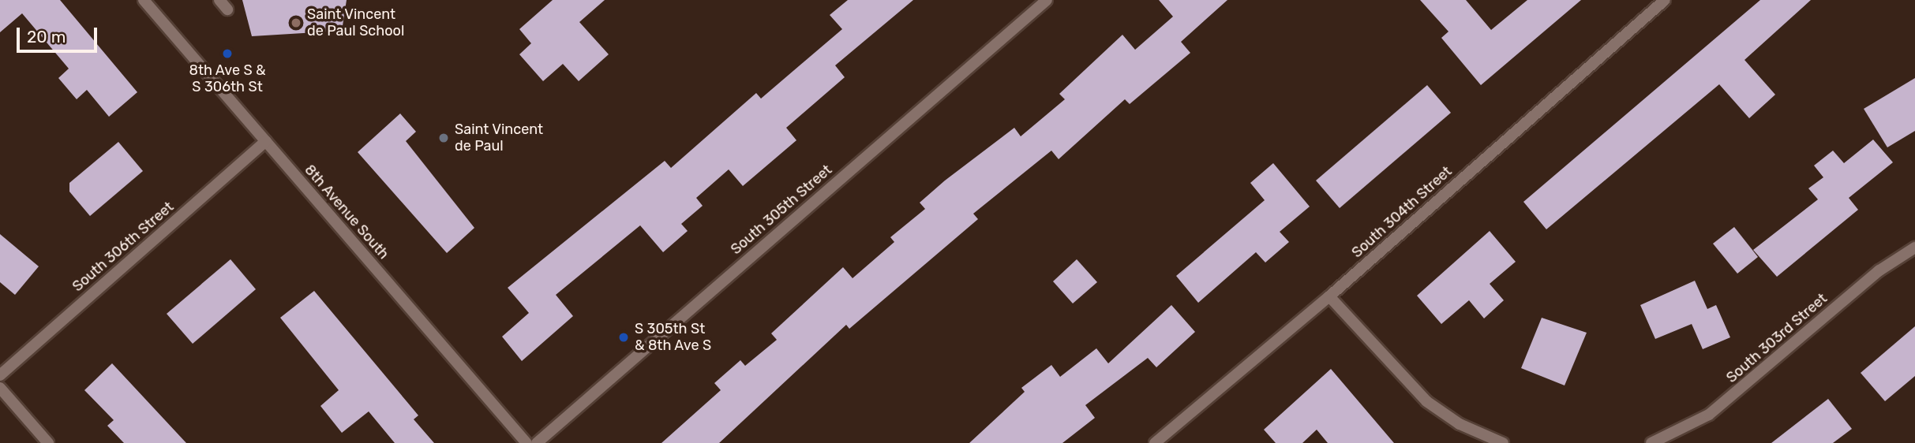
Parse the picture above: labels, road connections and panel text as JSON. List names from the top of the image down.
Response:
{
  "streets": {
    "street": [
      "South 305th Street",
      "8th Avenue South",
      "South 304th Street",
      "South 306th Street",
      "South 303rd Street"
    ]
  },
  "crossings": [
    ["8th Avenue South", "South 306th Street"]
  ],
  "places": [
    "Saint Vincent de Paul School",
    "8th Ave S & S 306th St",
    "Saint Vincent de Paul",
    "S 305th St & 8th Ave S"
  ],
  "scale_bar": "20 m"
}
